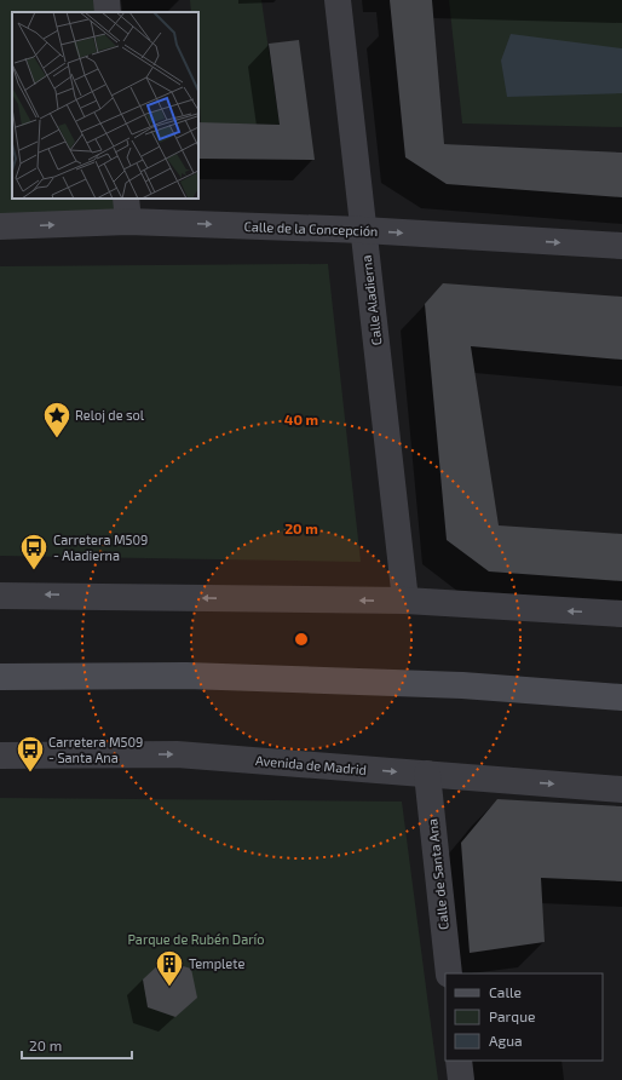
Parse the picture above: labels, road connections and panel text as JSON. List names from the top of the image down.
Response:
{
  "streets": {
    "street": [
      "Calle de la Concepción",
      "Calle Aladierna",
      "Avenida de Madrid",
      "Calle de Santa Ana"
    ]
  },
  "crossings": [
    ["Calle de la Concepción", "Calle Aladierna"],
    ["Avenida de Madrid", "Calle de Santa Ana"]
  ],
  "one_way": ["Calle de la Concepción"],
  "parks": ["Parque de Rubén Darío"],
  "places": {
    "place": ["Reloj de sol"],
    "bus stop": ["Carretera M509 - Aladierna", "Carretera M509 - Santa Ana"],
    "building": ["Templete"]
  },
  "legend": ["Calle", "Parque", "Agua"],
  "scale_bar": "20 m",
  "rings": ["40 m", "20 m"]
}
